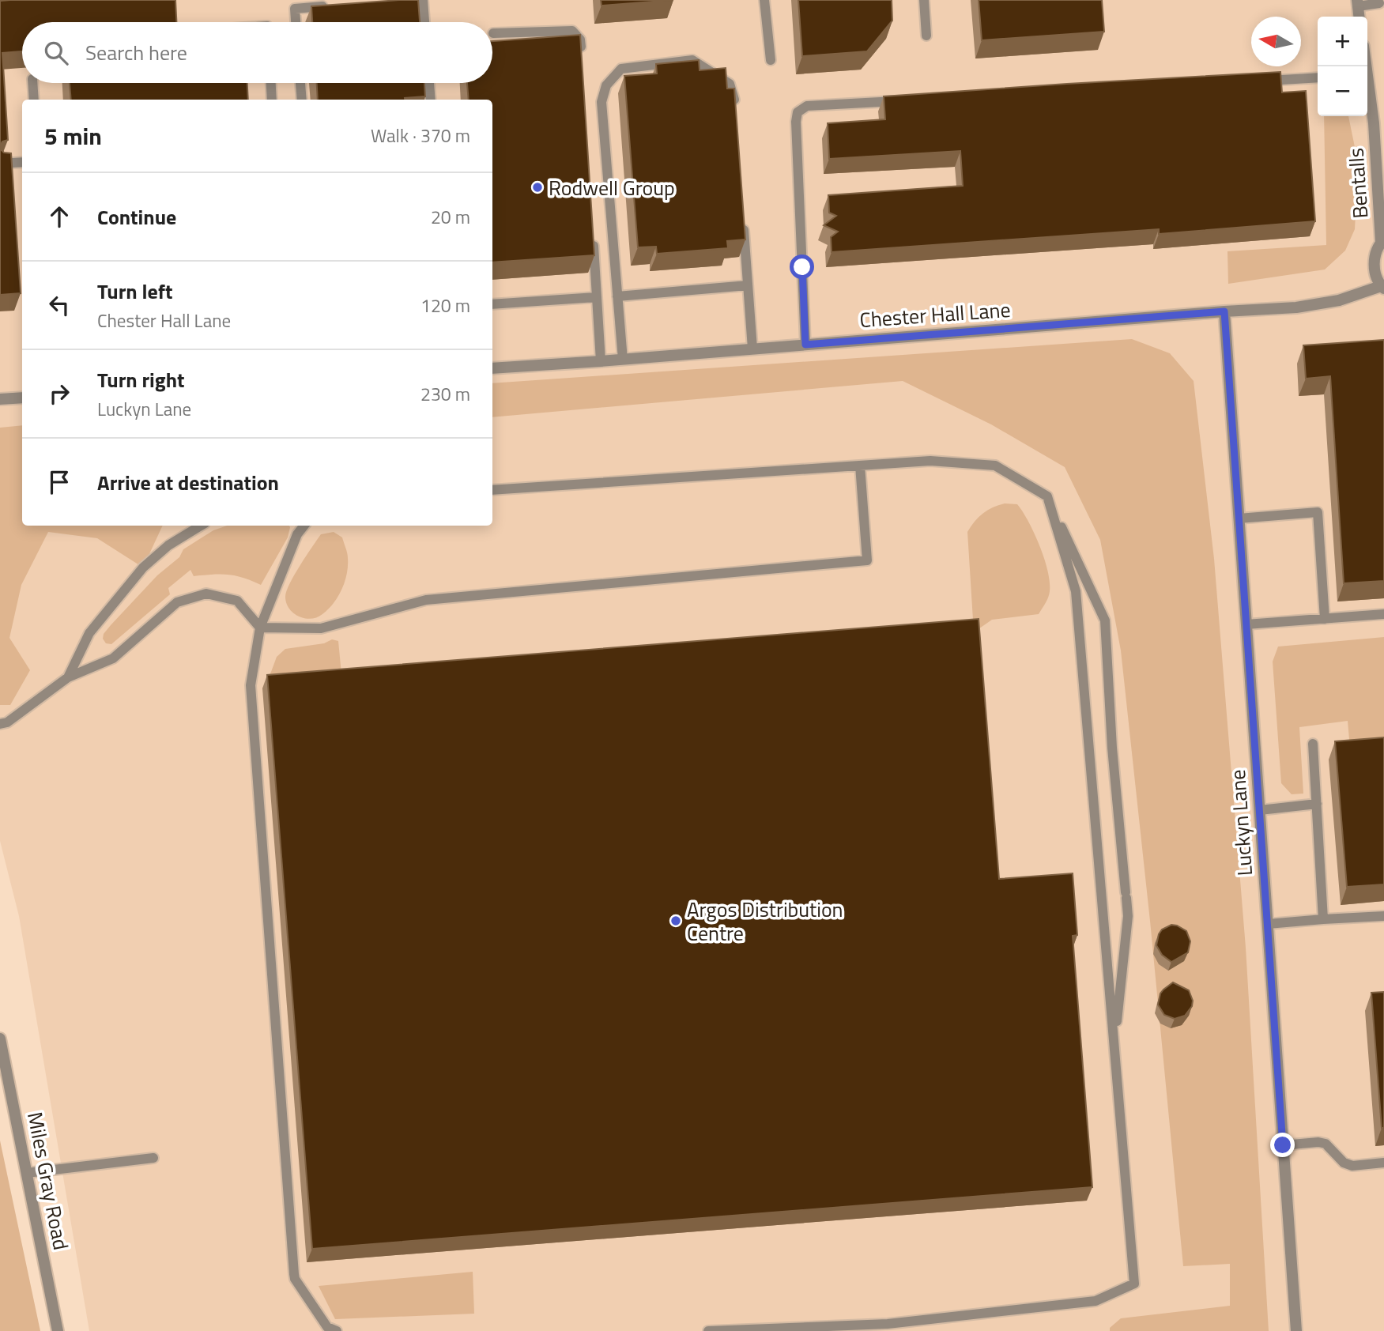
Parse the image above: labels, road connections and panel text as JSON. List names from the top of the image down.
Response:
{
  "streets": {
    "street": [
      "Bentalls",
      "Chester Hall Lane",
      "Luckyn Lane",
      "Miles Gray Road"
    ]
  },
  "crossings": [
    ["Bentalls", "Chester Hall Lane"],
    ["Chester Hall Lane", "Luckyn Lane"]
  ],
  "places": ["Rodwell Group", "Argos Distribution Centre"],
  "north": "left",
  "page": {
    "map_buttons": ["+", "−"],
    "search": "Search here",
    "heading": ["5 min", "Walk · 370 m"],
    "list": [
      ["Continue", "20 m"],
      ["Turn left", "Chester Hall Lane", "120 m"],
      ["Turn right", "Luckyn Lane", "230 m"],
      "Arrive at destination"
    ]
  }
}
